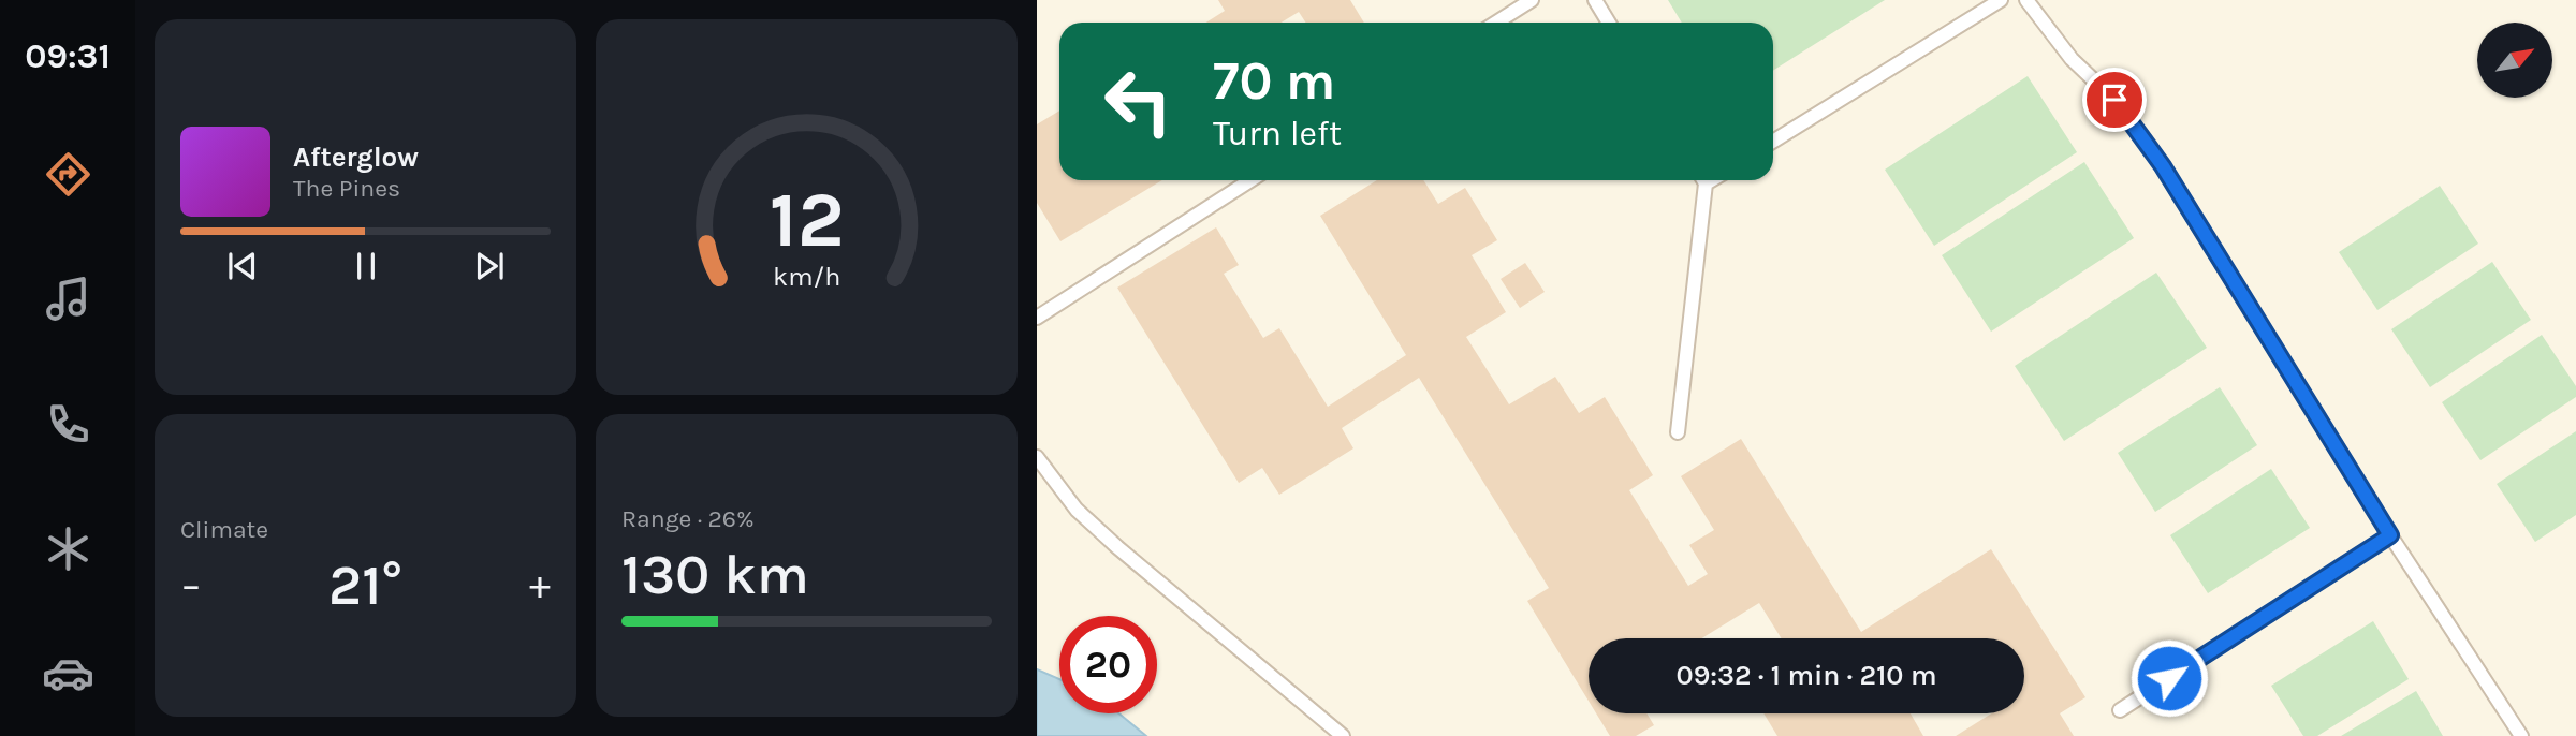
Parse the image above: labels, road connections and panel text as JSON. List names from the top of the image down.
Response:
{
  "north": "top right",
  "page": {
    "tabs": "09:31",
    "turn": ["70 m", "Turn left"],
    "song": ["Afterglow", "The Pines"],
    "tile": [
      "Climate",
      ["Range · 26%", "130 km"]
    ],
    "heat": ["−", "21°", "+"],
    "limit": "20",
    "trip": "09:32 · 1 min · 210 m",
    "gauge": ["12", "km/h"]
  }
}
